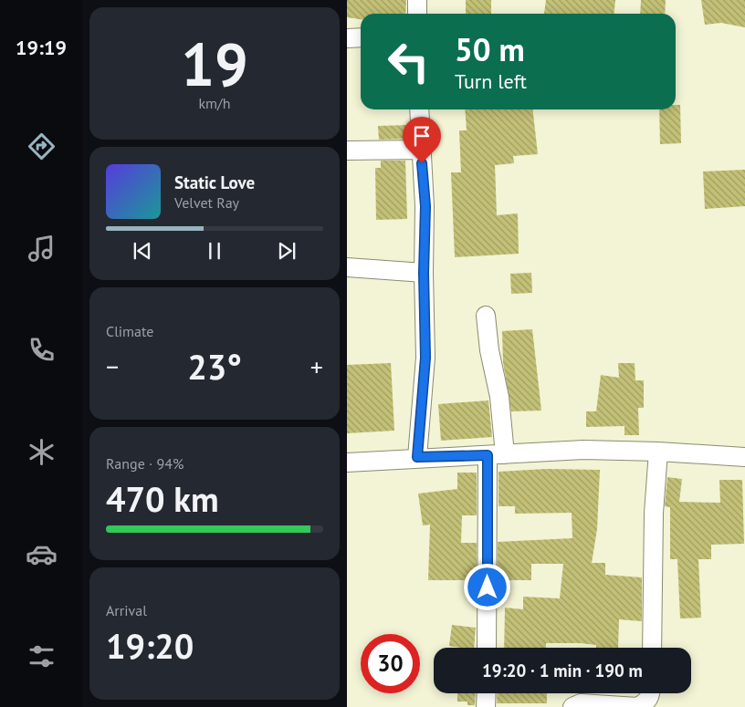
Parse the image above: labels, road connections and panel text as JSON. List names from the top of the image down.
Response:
{
  "page": {
    "tabs": "19:19",
    "tile": [
      ["19", "km/h"],
      "Climate",
      ["Range · 94%", "470 km"],
      ["Arrival", "19:20"]
    ],
    "turn": ["50 m", "Turn left"],
    "song": ["Static Love", "Velvet Ray"],
    "heat": ["−", "23°", "+"],
    "limit": "30",
    "trip": "19:20 · 1 min · 190 m"
  }
}
